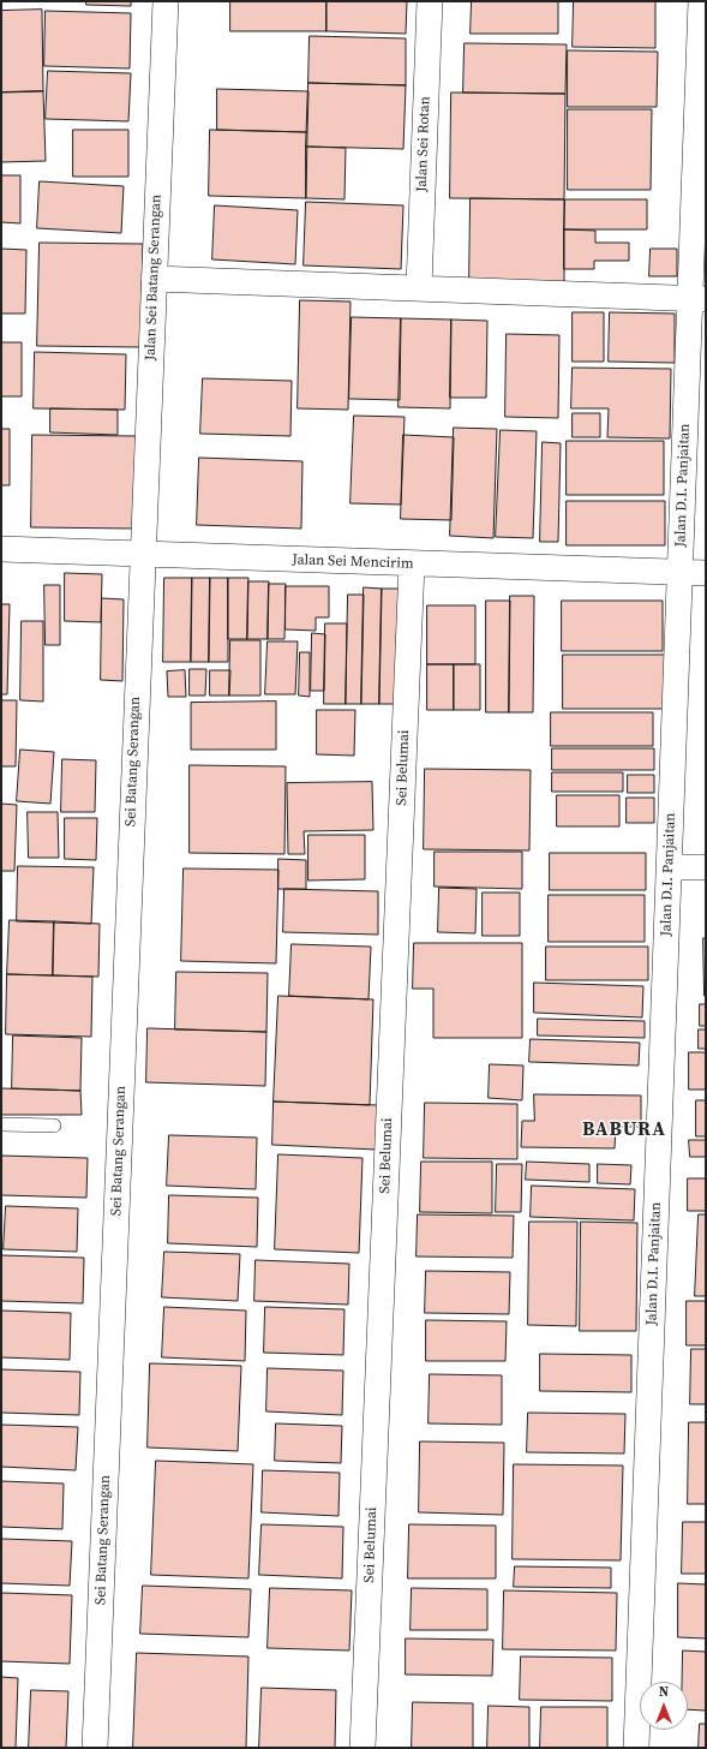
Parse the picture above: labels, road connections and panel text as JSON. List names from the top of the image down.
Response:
{
  "streets": {
    "street": [
      "Jalan Sei Rotan",
      "Jalan Sei Batang Serangan",
      "Jalan D.I. Panjaitan",
      "Jalan Sei Mencirim",
      "Sei Batang Serangan",
      "Sei Belumai"
    ]
  },
  "crossings": [
    ["Jalan Sei Batang Serangan", "Jalan Sei Mencirim"],
    ["Jalan Sei Batang Serangan", "Sei Batang Serangan"],
    ["Jalan D.I. Panjaitan", "Jalan Sei Mencirim"],
    ["Jalan Sei Mencirim", "Sei Batang Serangan"],
    ["Jalan Sei Mencirim", "Sei Belumai"]
  ],
  "districts": ["BABURA"],
  "north": "top"
}
